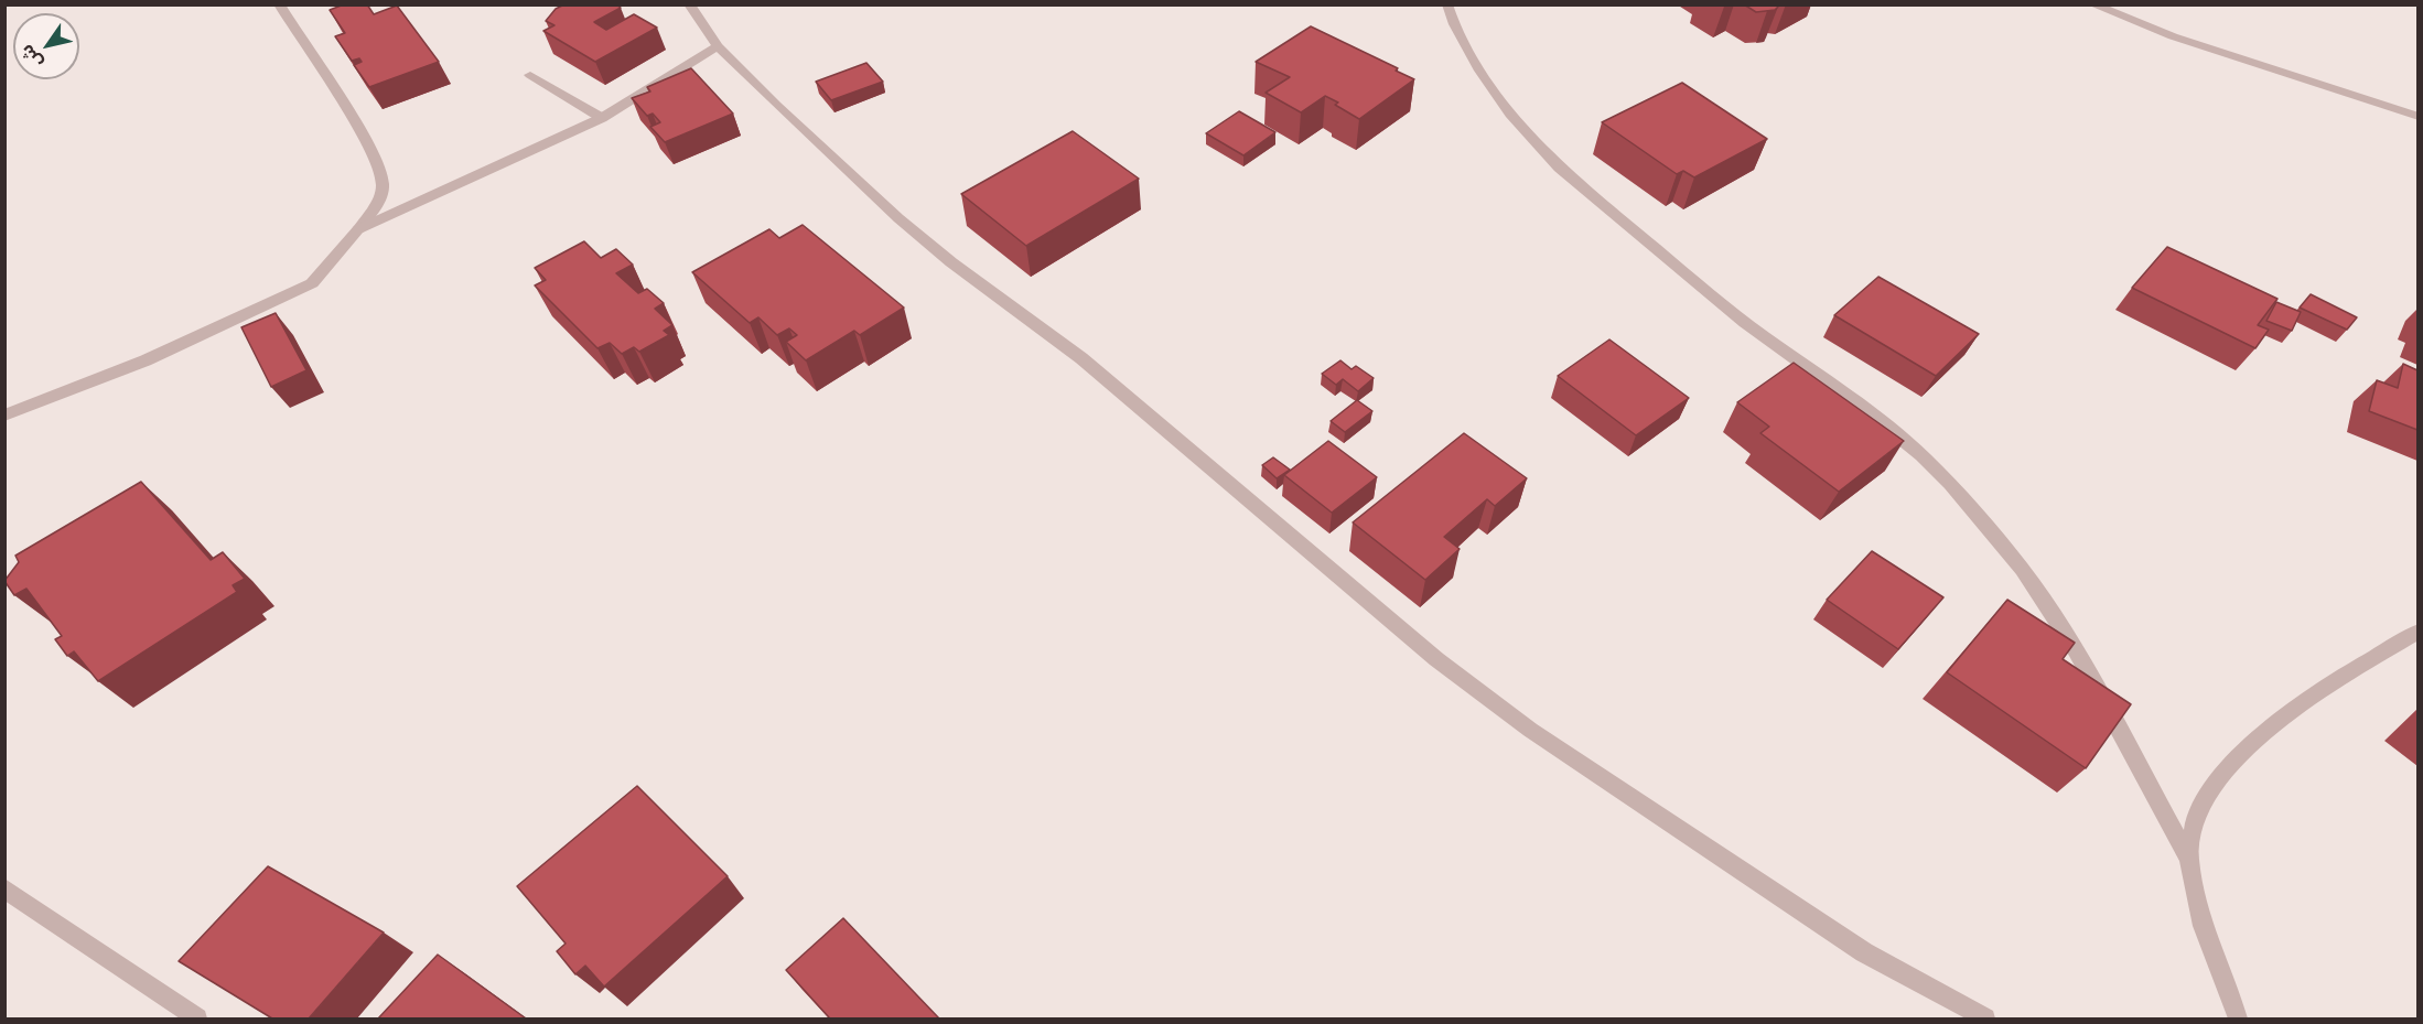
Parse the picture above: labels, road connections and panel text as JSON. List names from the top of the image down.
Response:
{
  "north": "bottom left"
}
